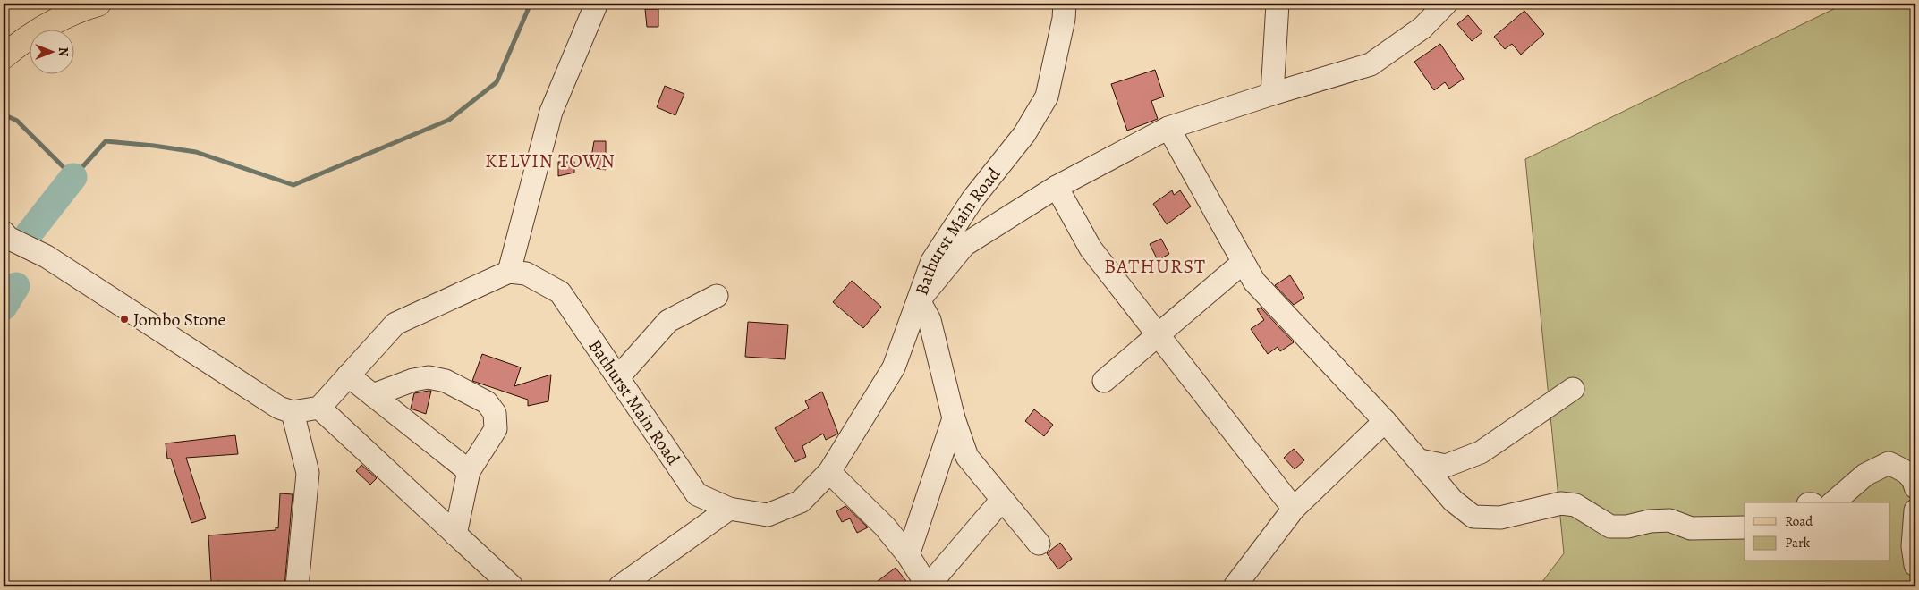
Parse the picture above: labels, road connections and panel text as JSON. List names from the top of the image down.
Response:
{
  "streets": {
    "street": ["Bathurst Main Road"]
  },
  "districts": ["KELVIN TOWN", "BATHURST"],
  "places": ["Jombo Stone"],
  "legend": ["Road", "Park"],
  "north": "right"
}
